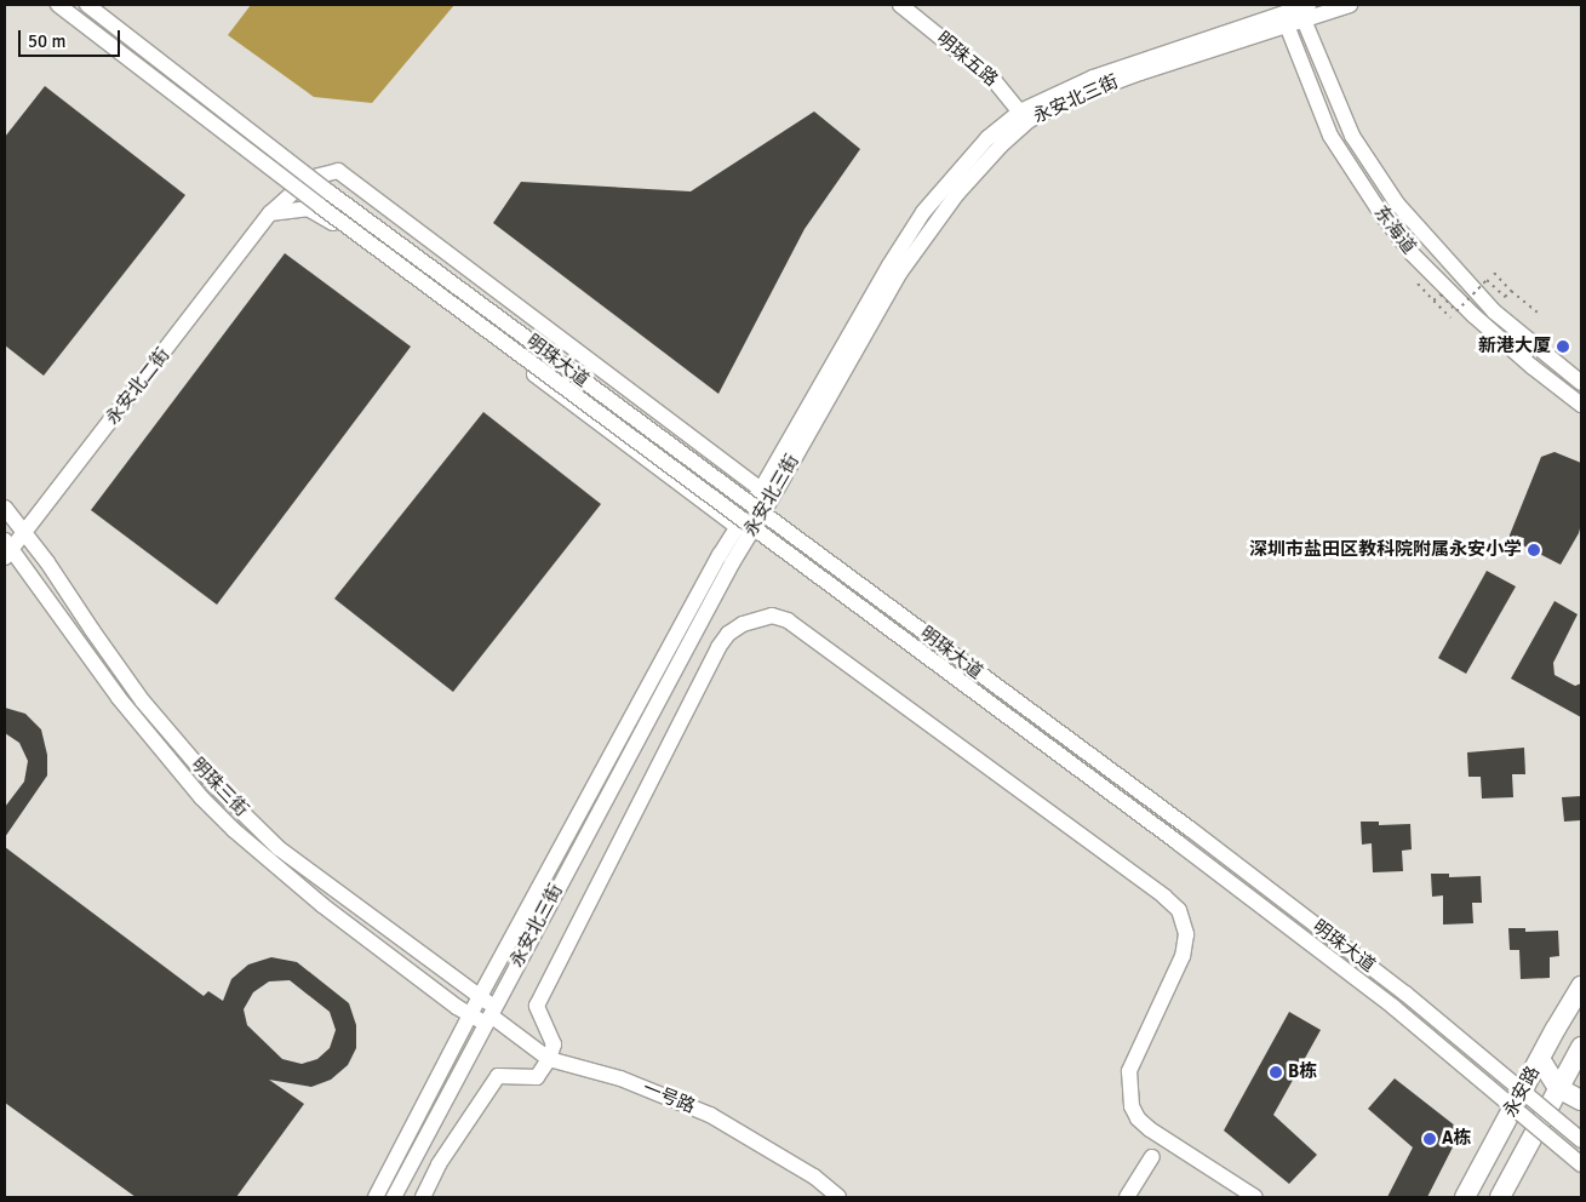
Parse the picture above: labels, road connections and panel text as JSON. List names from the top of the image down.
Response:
{
  "streets": {
    "main road": ["永安路"],
    "street": [
      "明珠五路",
      "永安北三街",
      "东海道",
      "明珠大道",
      "永安北二街",
      "明珠三街",
      "一号路"
    ]
  },
  "crossings": [
    ["明珠五路", "永安北三街"],
    ["永安北三街", "东海道"],
    ["永安北三街", "明珠大道"],
    ["永安北三街", "明珠三街"],
    ["永安北三街", "一号路"],
    ["明珠大道", "永安北二街"],
    ["永安北二街", "明珠三街"],
    ["明珠三街", "一号路"]
  ],
  "places": [
    "新港大厦",
    "深圳市盐田区教科院附属永安小学",
    "B栋",
    "A栋"
  ],
  "scale_bar": "50 m"
}
